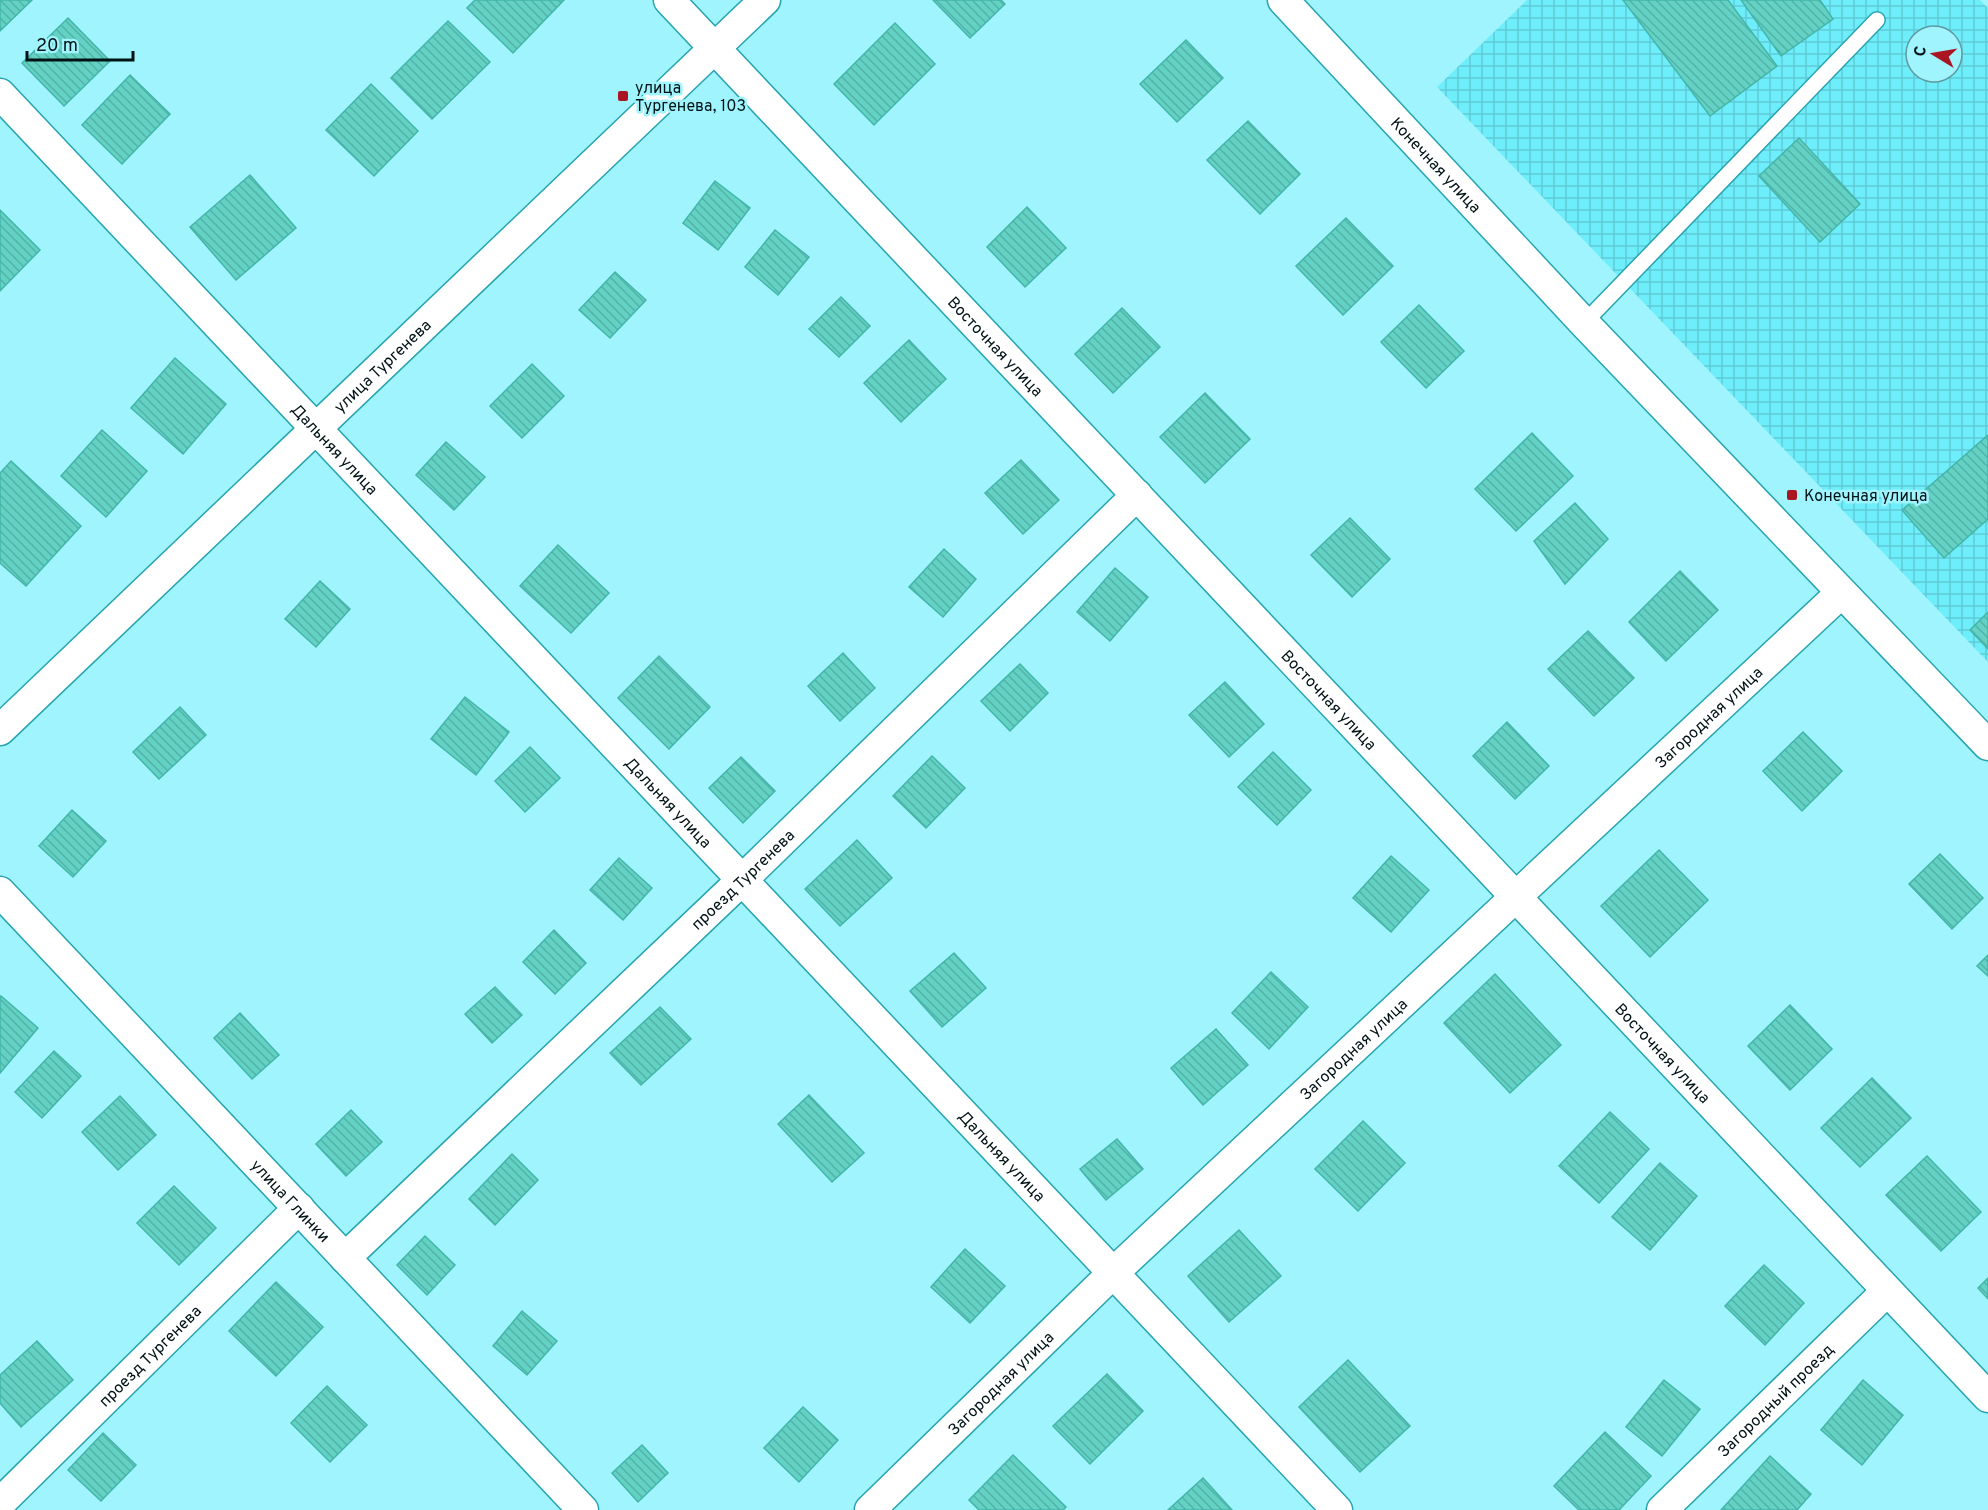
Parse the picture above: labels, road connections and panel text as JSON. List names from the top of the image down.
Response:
{
  "streets": {
    "street": [
      "Конечная улица",
      "Восточная улица",
      "улица Тургенева",
      "Дальняя улица",
      "Загородная улица",
      "проезд Тургенева",
      "улица Глинки",
      "Загородный проезд"
    ]
  },
  "crossings": [
    ["Конечная улица", "Загородная улица"],
    ["Восточная улица", "улица Тургенева"],
    ["Восточная улица", "Загородная улица"],
    ["Восточная улица", "проезд Тургенева"],
    ["Восточная улица", "Загородный проезд"],
    ["улица Тургенева", "Дальняя улица"],
    ["Дальняя улица", "Загородная улица"],
    ["Дальняя улица", "проезд Тургенева"],
    ["проезд Тургенева", "улица Глинки"]
  ],
  "places": {
    "transit": ["улица Тургенева, 103", "Конечная улица"]
  },
  "scale_bar": "20 m",
  "north": "left"
}
